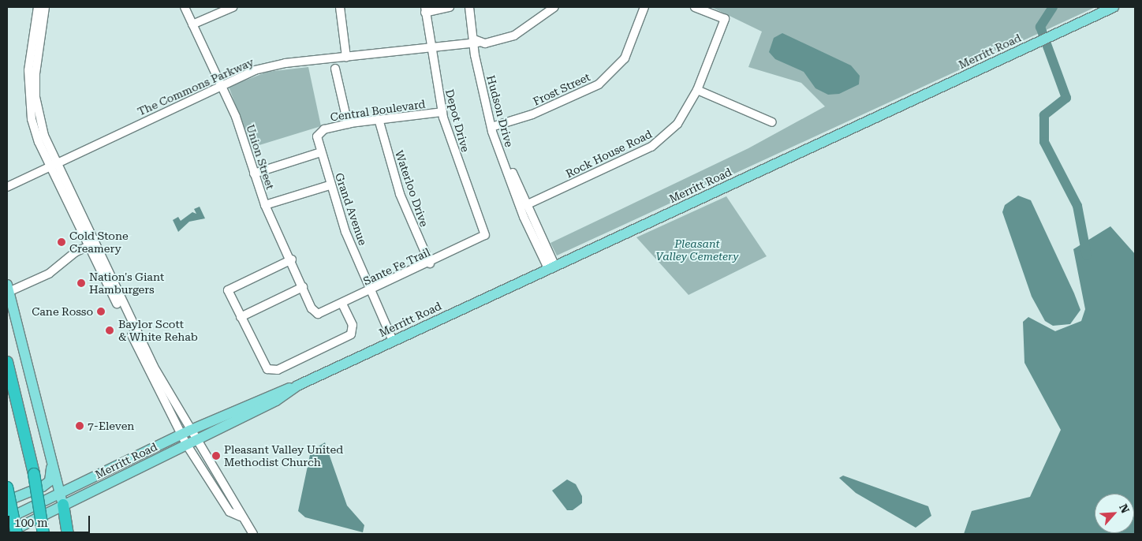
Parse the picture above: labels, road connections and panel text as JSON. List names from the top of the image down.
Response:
{
  "streets": {
    "main road": ["Merritt Road"],
    "street": [
      "The Commons Parkway",
      "Frost Street",
      "Central Boulevard",
      "Hudson Drive",
      "Depot Drive",
      "Rock House Road",
      "Union Street",
      "Waterloo Drive",
      "Grand Avenue",
      "Sante Fe Trail"
    ]
  },
  "crossings": [
    ["Merritt Road", "Hudson Drive"],
    ["Merritt Road", "Grand Avenue"],
    ["The Commons Parkway", "Hudson Drive"],
    ["The Commons Parkway", "Depot Drive"],
    ["The Commons Parkway", "Union Street"],
    ["Frost Street", "Hudson Drive"],
    ["Central Boulevard", "Depot Drive"],
    ["Central Boulevard", "Waterloo Drive"],
    ["Central Boulevard", "Grand Avenue"],
    ["Hudson Drive", "Rock House Road"],
    ["Depot Drive", "Sante Fe Trail"],
    ["Union Street", "Sante Fe Trail"],
    ["Waterloo Drive", "Sante Fe Trail"],
    ["Grand Avenue", "Sante Fe Trail"]
  ],
  "parks": ["Pleasant Valley Cemetery"],
  "places": [
    "Cold Stone Creamery",
    "Nation's Giant Hamburgers",
    "Cane Rosso",
    "Baylor Scott & White Rehab",
    "7-Eleven",
    "Pleasant Valley United Methodist Church"
  ],
  "scale_bar": "100 m",
  "north": "top right"
}
